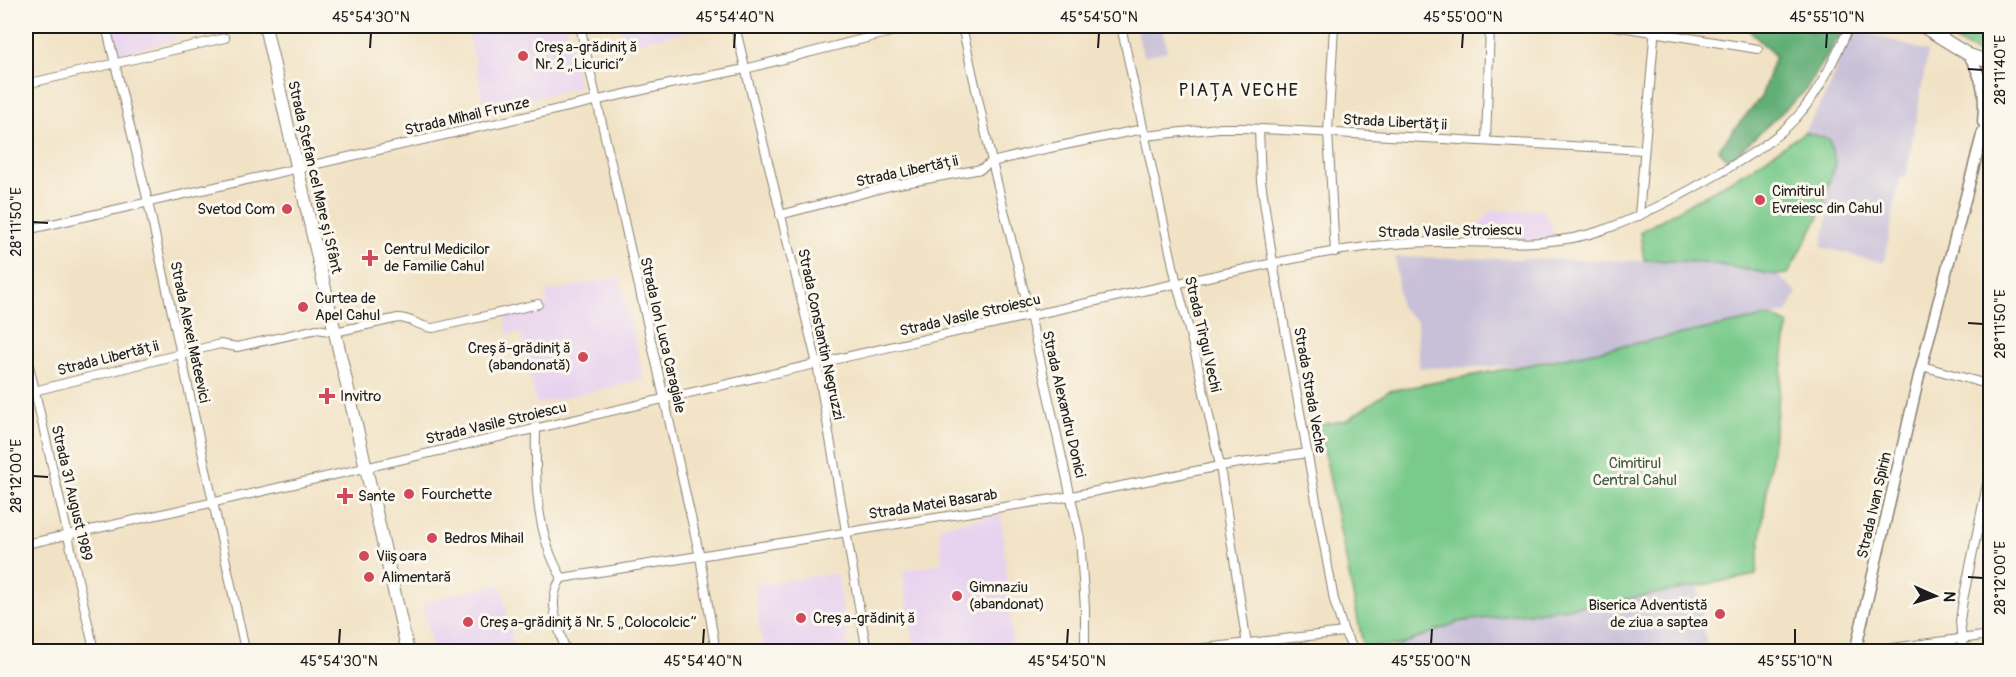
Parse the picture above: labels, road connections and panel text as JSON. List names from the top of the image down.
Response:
{
  "streets": {
    "main road": ["Strada Ștefan cel Mare și Sfânt"],
    "street": [
      "Strada Mihail Frunze",
      "Strada Libertății",
      "Strada Vasile Stroiescu",
      "Strada Alexei Mateevici",
      "Strada Constantin Negruzzi",
      "Strada Tîrgul Vechi",
      "Strada Ion Luca Caragiale",
      "Strada Strada Veche",
      "Strada Alexandru Donici",
      "Strada 31 August 1989",
      "Strada Matei Basarab",
      "Strada Ivan Spirin"
    ]
  },
  "crossings": [
    ["Strada Mihail Frunze", "Strada Ștefan cel Mare și Sfânt"],
    ["Strada Mihail Frunze", "Strada Alexei Mateevici"],
    ["Strada Mihail Frunze", "Strada Constantin Negruzzi"],
    ["Strada Mihail Frunze", "Strada Ion Luca Caragiale"],
    ["Strada Libertății", "Strada Ștefan cel Mare și Sfânt"],
    ["Strada Libertății", "Strada Alexei Mateevici"],
    ["Strada Libertății", "Strada Constantin Negruzzi"],
    ["Strada Libertății", "Strada Tîrgul Vechi"],
    ["Strada Libertății", "Strada Strada Veche"],
    ["Strada Libertății", "Strada Alexandru Donici"],
    ["Strada Libertății", "Strada 31 August 1989"],
    ["Strada Ștefan cel Mare și Sfânt", "Strada Vasile Stroiescu"],
    ["Strada Vasile Stroiescu", "Strada Alexei Mateevici"],
    ["Strada Vasile Stroiescu", "Strada Constantin Negruzzi"],
    ["Strada Vasile Stroiescu", "Strada Tîrgul Vechi"],
    ["Strada Vasile Stroiescu", "Strada Ion Luca Caragiale"],
    ["Strada Vasile Stroiescu", "Strada Strada Veche"],
    ["Strada Vasile Stroiescu", "Strada Alexandru Donici"],
    ["Strada Vasile Stroiescu", "Strada 31 August 1989"],
    ["Strada Constantin Negruzzi", "Strada Matei Basarab"],
    ["Strada Tîrgul Vechi", "Strada Matei Basarab"],
    ["Strada Ion Luca Caragiale", "Strada Matei Basarab"],
    ["Strada Strada Veche", "Strada Matei Basarab"],
    ["Strada Alexandru Donici", "Strada Matei Basarab"]
  ],
  "districts": ["PIAȚA VECHE"],
  "parks": ["Cimitirul Central Cahul"],
  "places": {
    "other": [
      "Creșa-grădiniță Nr. 2 „Licurici“",
      "Cimitirul Evreiesc din Cahul",
      "Svetod Com",
      "Curtea de Apel Cahul",
      "Creșă-grădiniță (abandonată)",
      "Fourchette",
      "Bedros Mihail",
      "Viișoara",
      "Alimentară",
      "Gimnaziu (abandonat)",
      "Biserica Adventistă de ziua a saptea",
      "Creșa-grădiniță",
      "Creșa-grădiniță Nr. 5 „Colocolcic”"
    ],
    "health": ["Centrul Medicilor de Familie Cahul", "Invitro", "Sante"]
  },
  "north": "right",
  "coordinates": [
    "45°54'30\"N",
    "45°54'40\"N",
    "45°54'50\"N",
    "45°55'00\"N",
    "45°55'10\"N",
    "28°11'40\"E",
    "28°11'50\"E",
    "28°12'00\"E"
  ]
}
